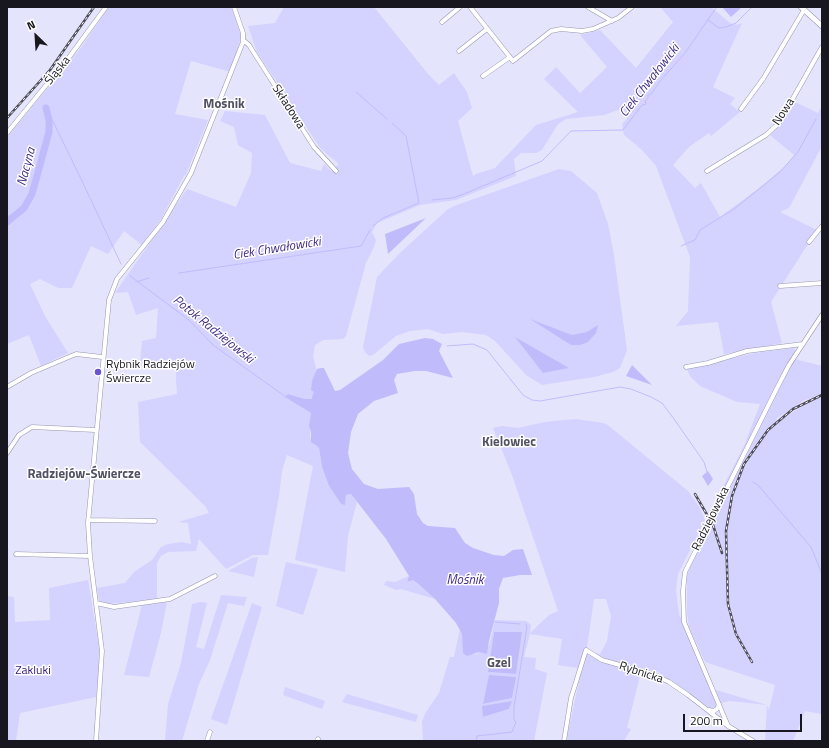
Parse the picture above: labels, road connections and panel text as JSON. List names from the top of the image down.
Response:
{
  "streets": {
    "street": [
      "Śląska",
      "Składowa",
      "Nowa",
      "Radziejowska",
      "Rybnicka"
    ]
  },
  "crossings": [
    ["Radziejowska", "Rybnicka"]
  ],
  "districts": [
    "Mośnik",
    "Kielowiec",
    "Radziejów-Świercze",
    "Gzel"
  ],
  "water": [
    "Ciek Chwałowicki",
    "Nacyna",
    "Potok Radziejowski",
    "Mośnik"
  ],
  "parks": ["Zakluki"],
  "places": ["Rybnik Radziejów Świercze"],
  "scale_bar": "200 m",
  "north": "top left"
}
